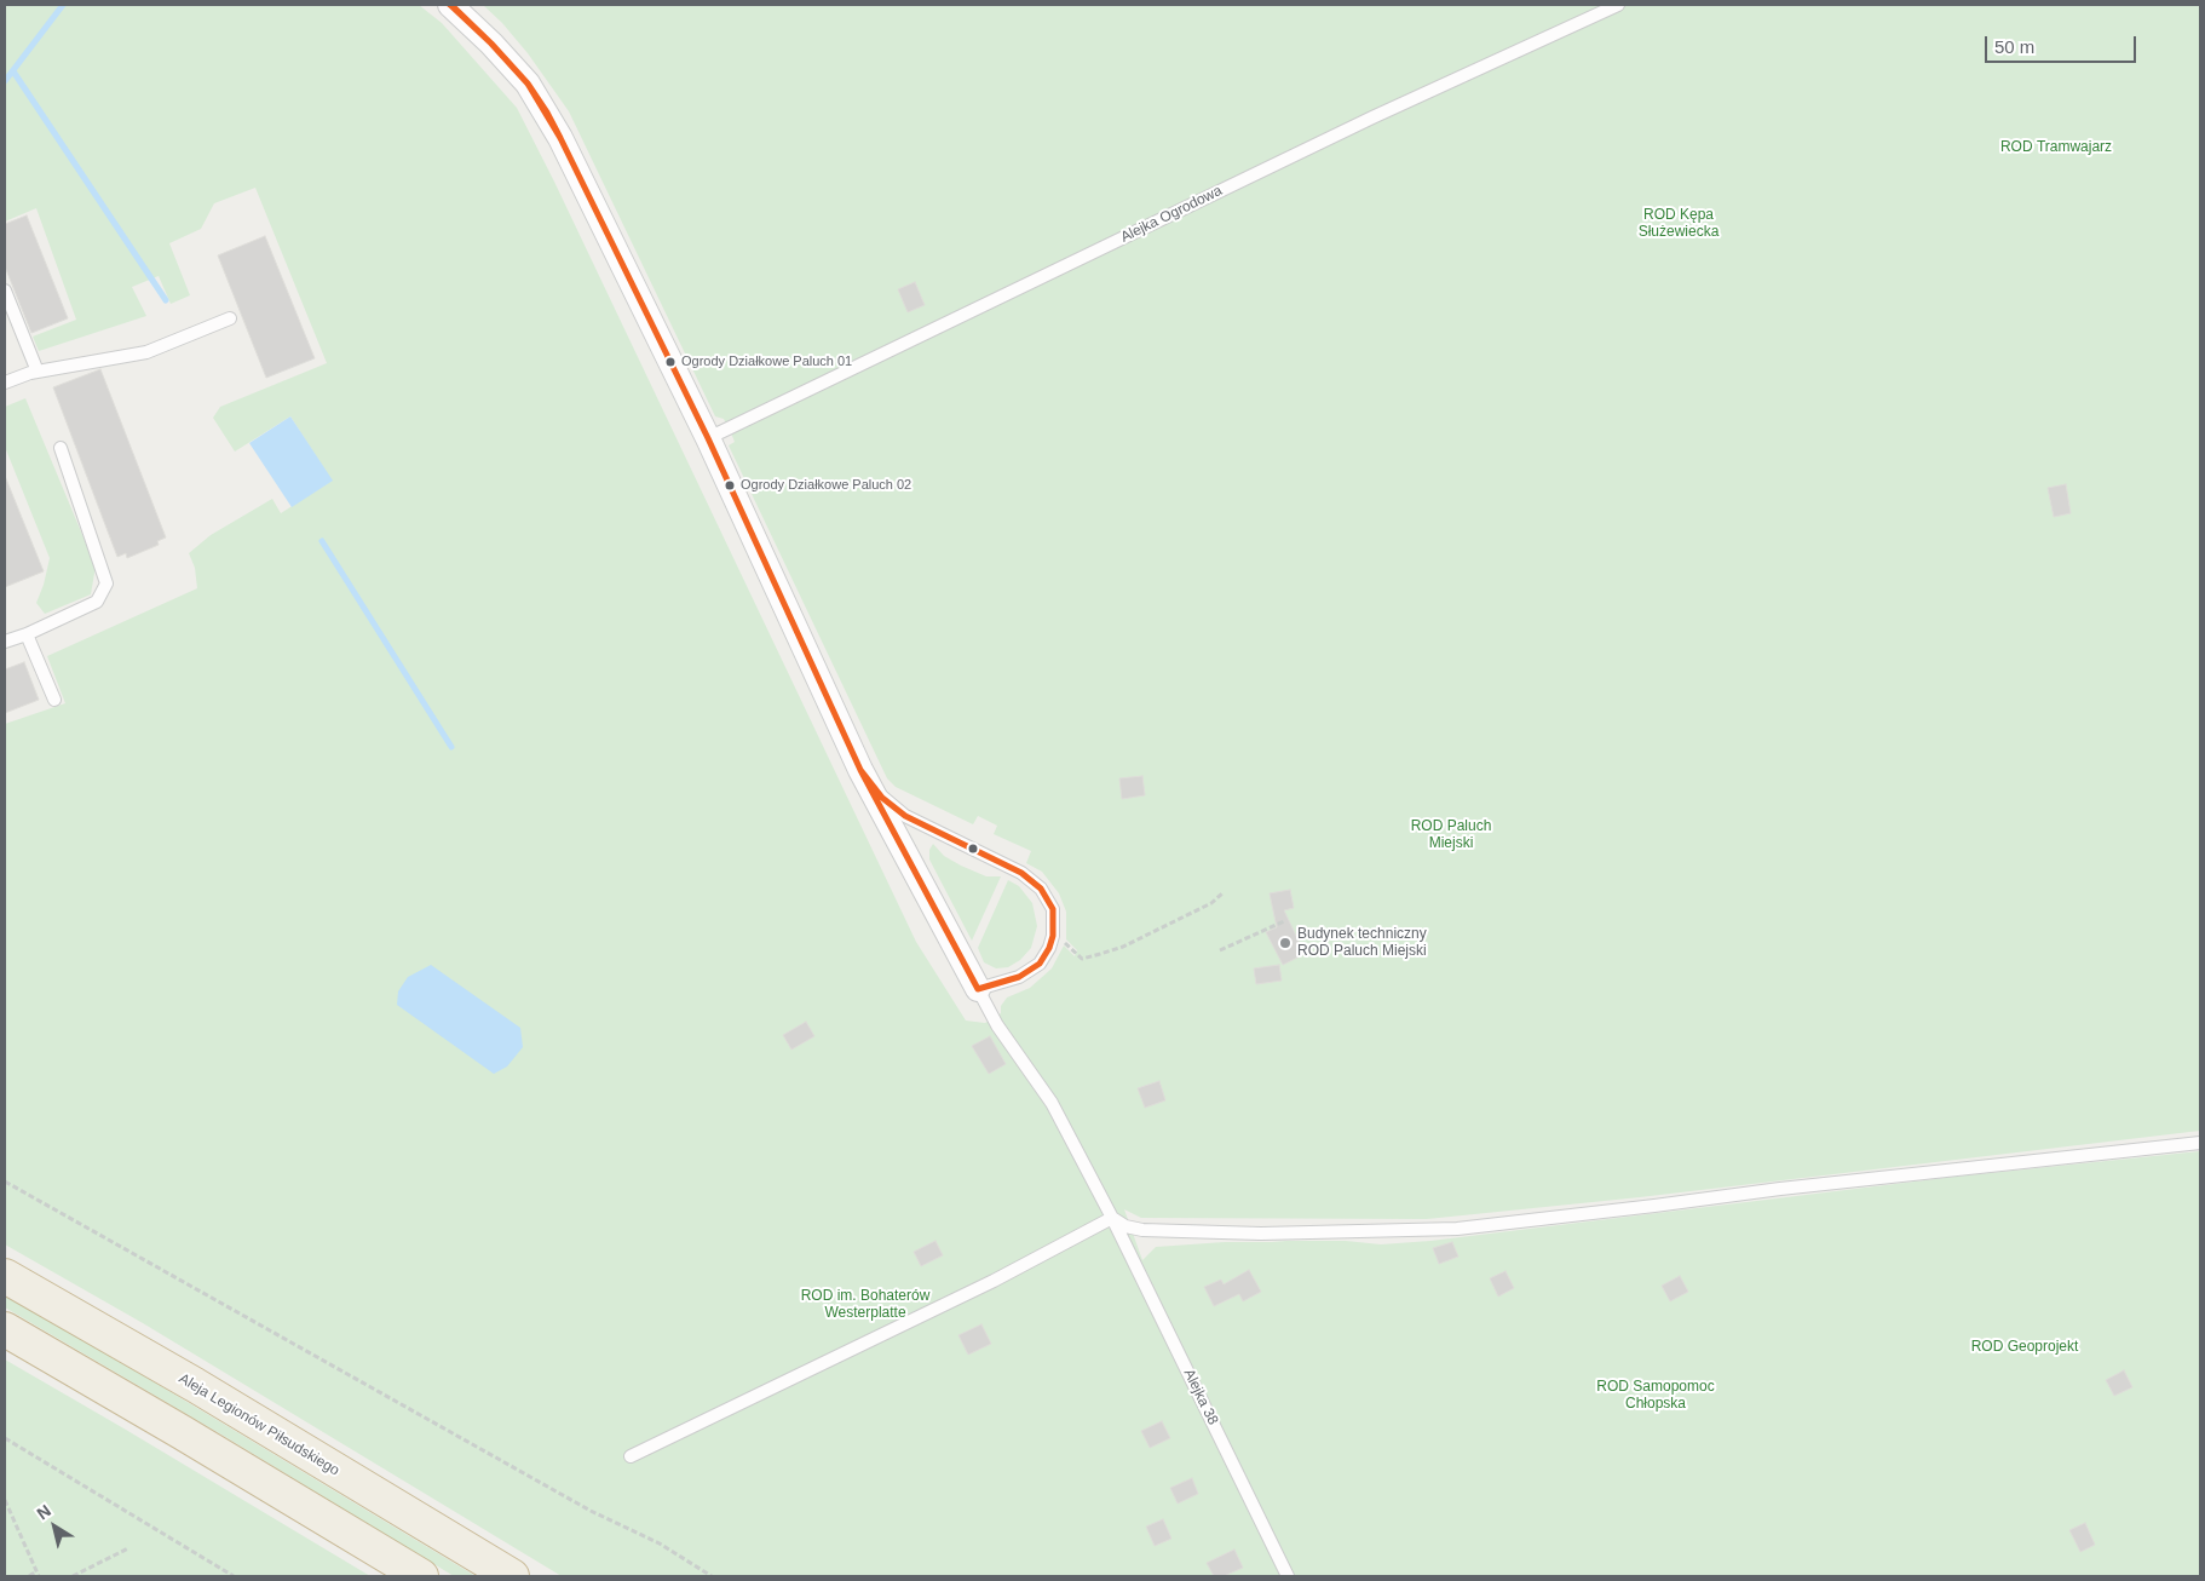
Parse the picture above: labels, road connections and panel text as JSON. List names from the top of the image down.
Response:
{
  "streets": {
    "highway": ["Aleja Legionów Piłsudskiego"],
    "lane": ["Alejka Ogrodowa", "Alejka 38"]
  },
  "parks": [
    "ROD Tramwajarz",
    "ROD Kępa Służewiecka",
    "ROD Paluch Miejski",
    "ROD im. Bohaterów Westerplatte",
    "ROD Geoprojekt",
    "ROD Samopomoc Chłopska"
  ],
  "places": ["Ogrody Działkowe Paluch 01", "Ogrody Działkowe Paluch 02", "Budynek techniczny ROD Paluch Miejski"],
  "scale_bar": "50 m",
  "north": "top left"
}
